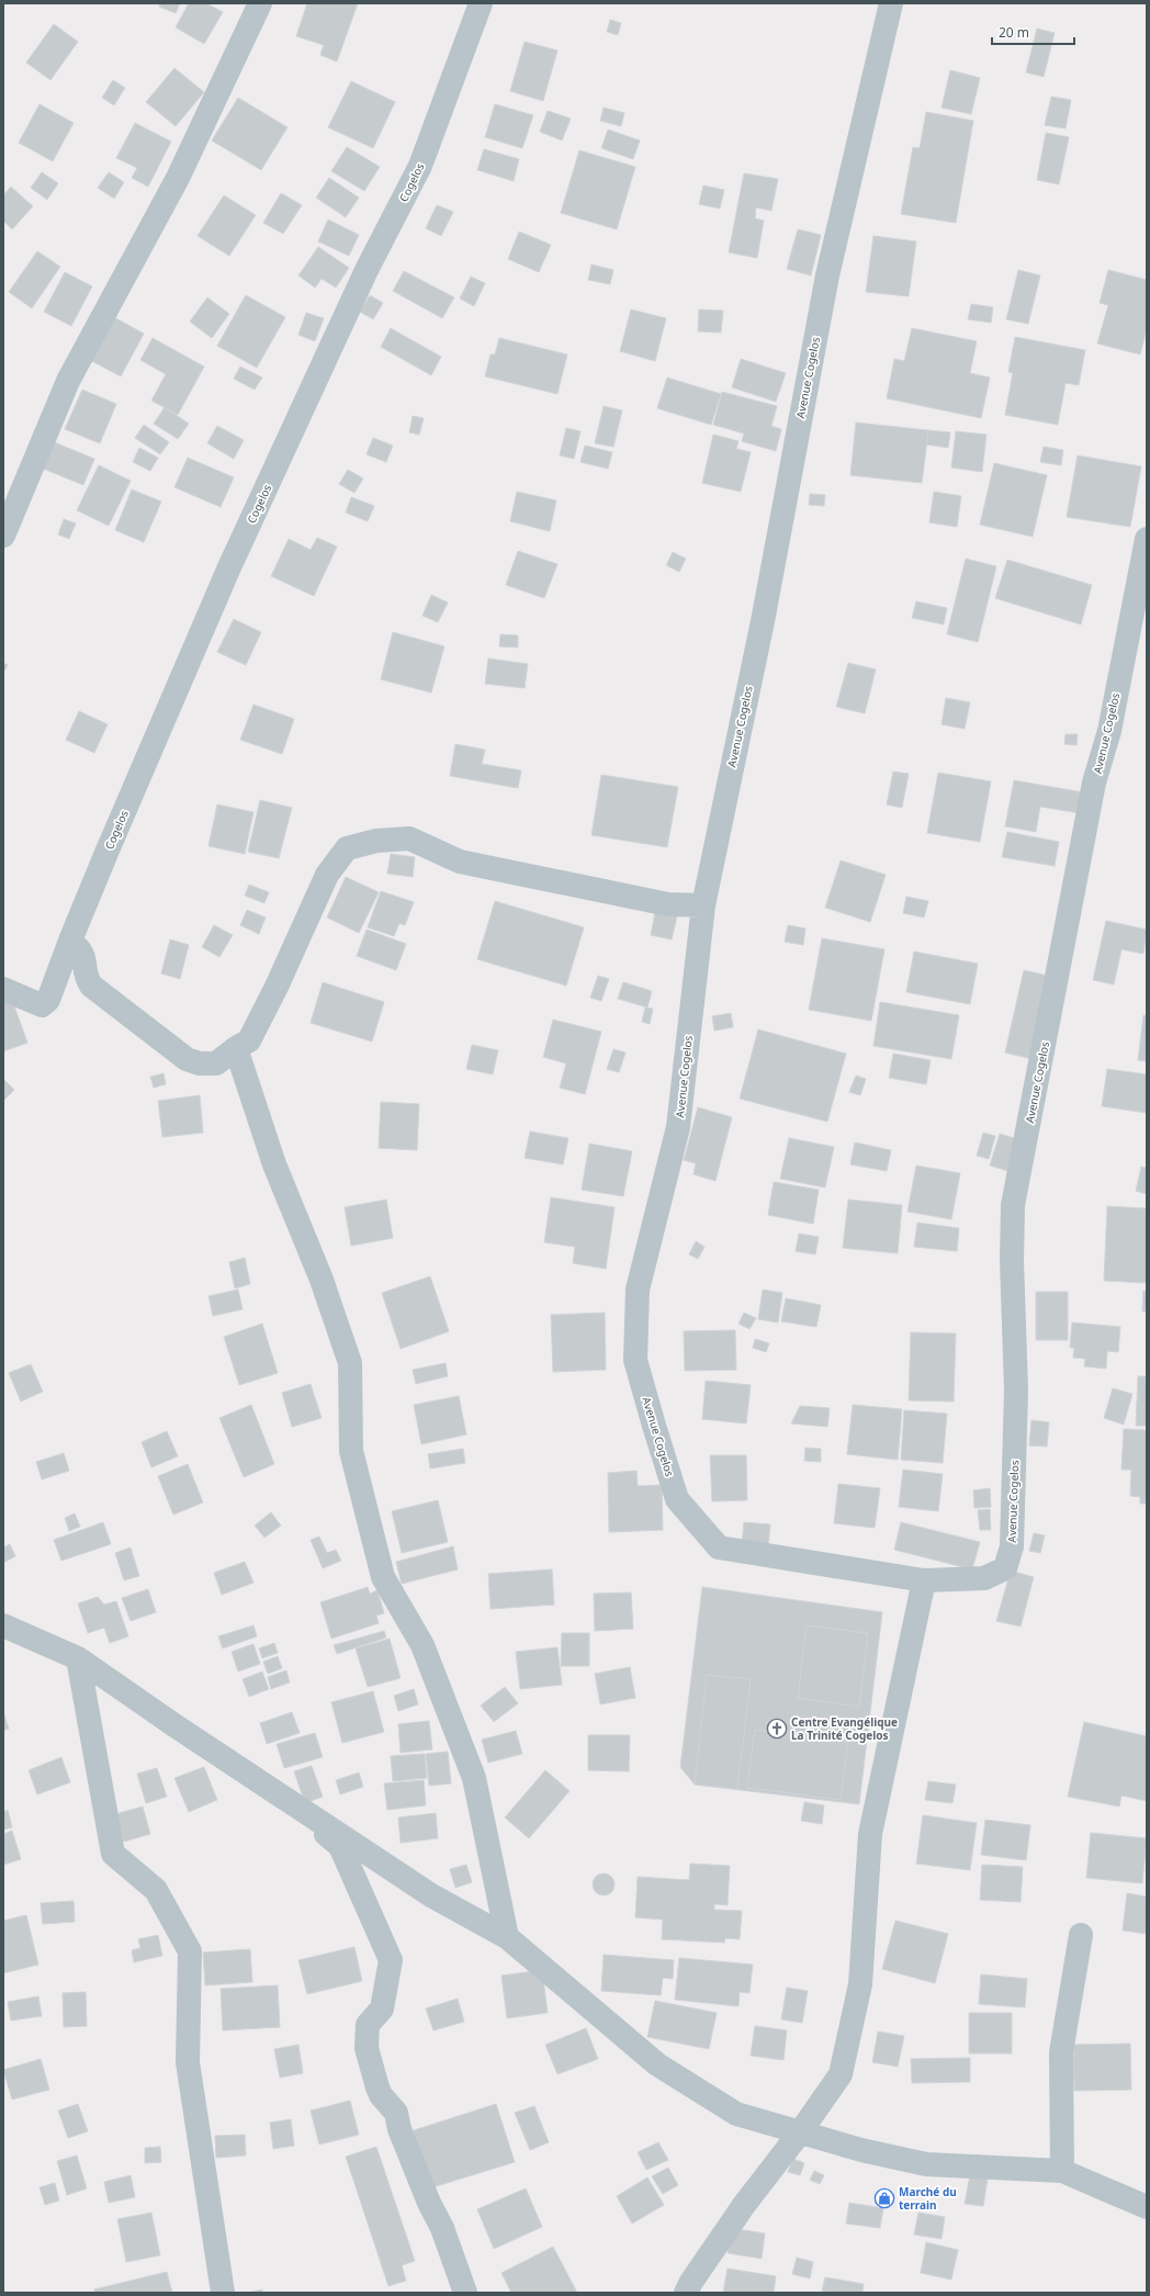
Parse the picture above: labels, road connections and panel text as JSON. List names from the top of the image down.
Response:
{
  "streets": {
    "street": ["Cogelos", "Avenue Cogelos"]
  },
  "places": {
    "church": ["Centre Evangélique La Trinité Cogelos"],
    "shop": ["Marché du terrain"]
  },
  "scale_bar": "20 m"
}
